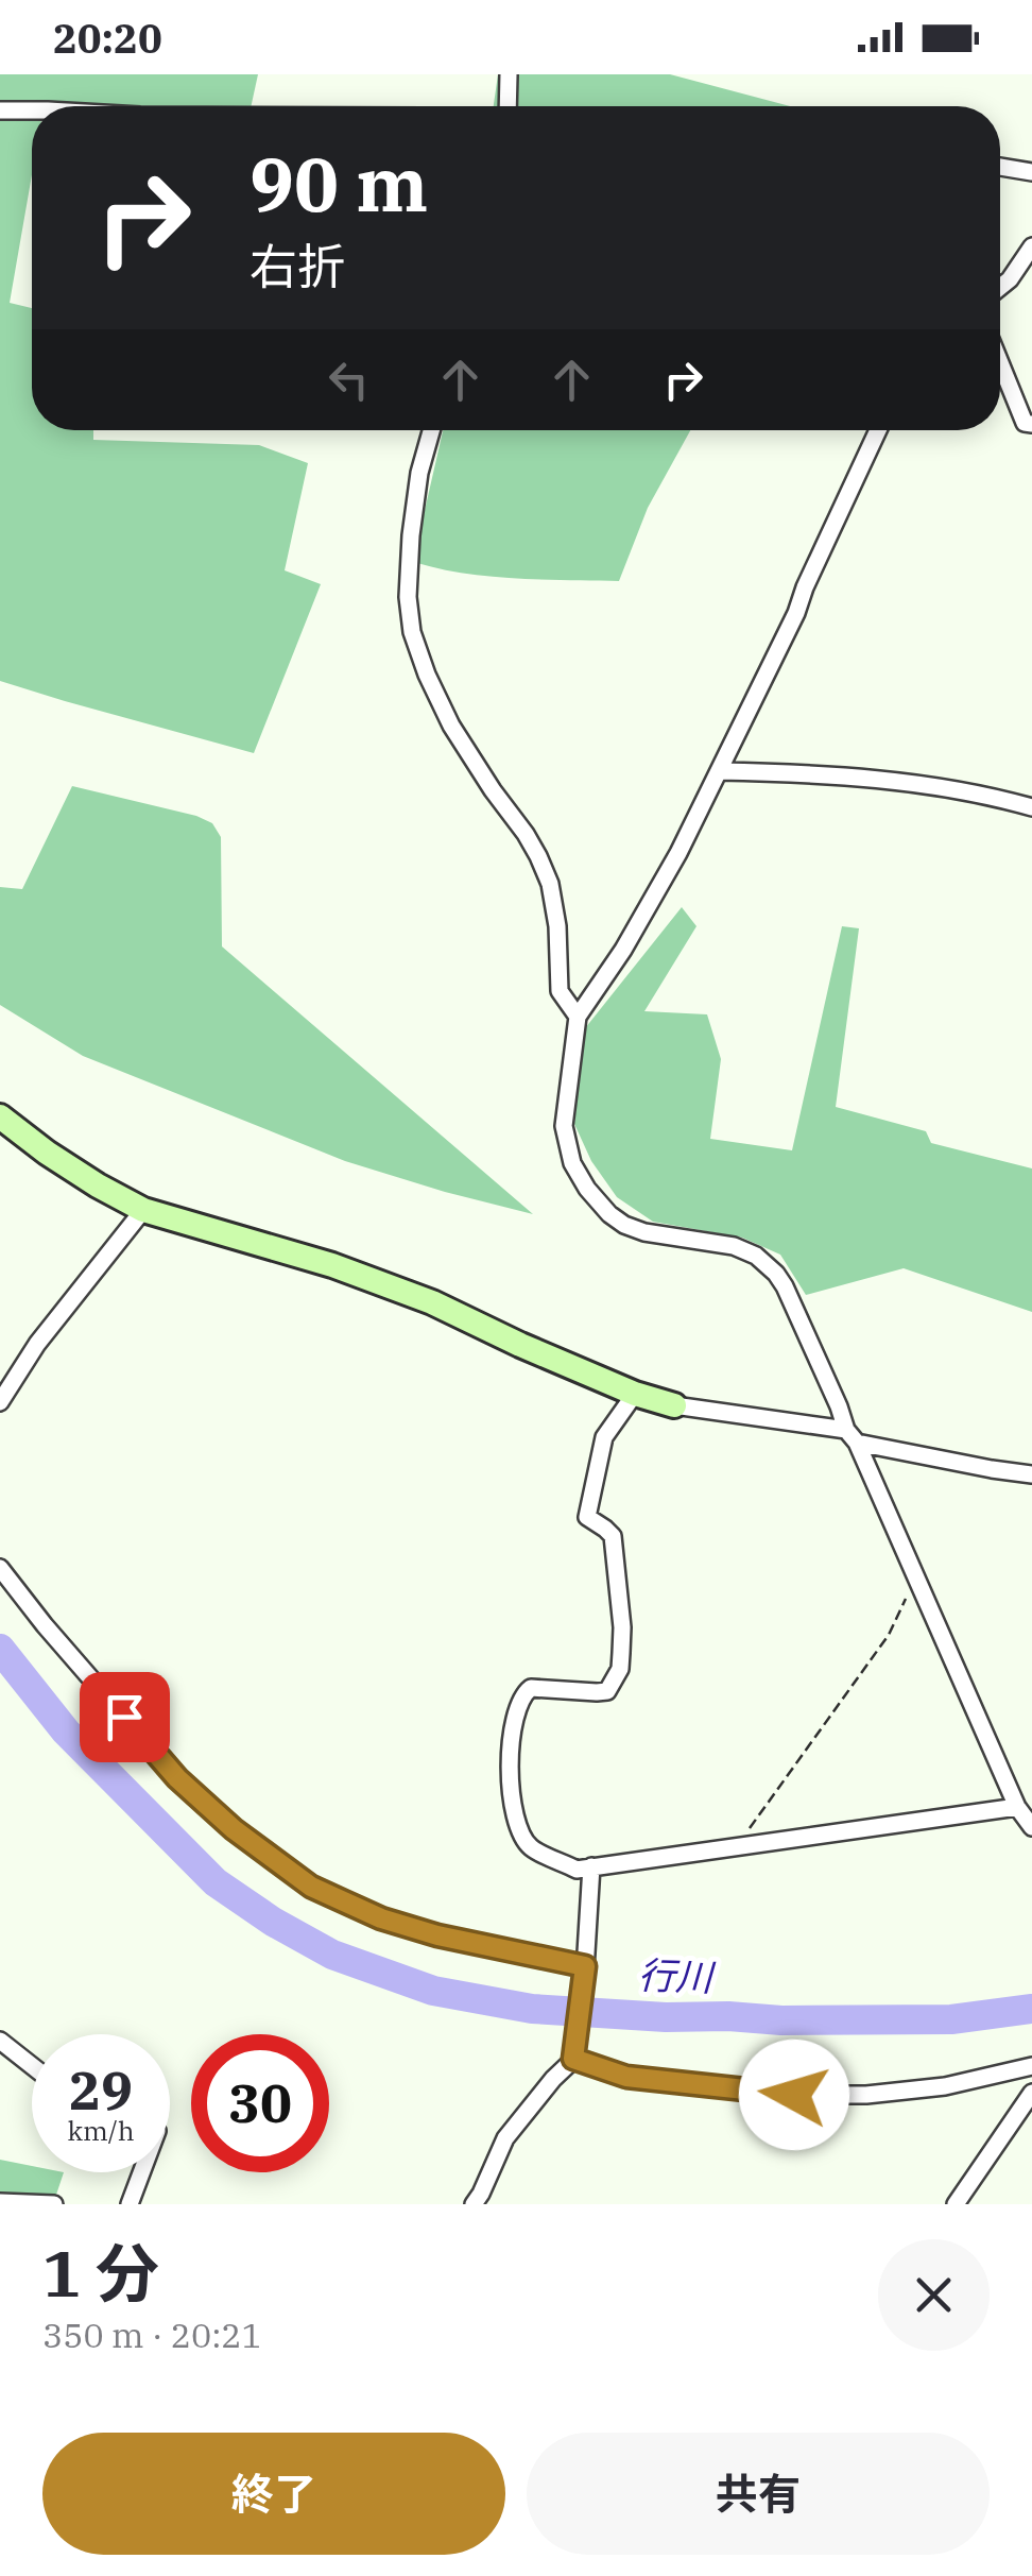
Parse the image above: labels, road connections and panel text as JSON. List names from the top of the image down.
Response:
{
  "water": ["行川"],
  "page": {
    "status": "20:20",
    "turn": ["90 m", "右折"],
    "speed": "29 km/h",
    "limit": "30",
    "heading": ["1 分", "350 m · 20:21"],
    "buttons": ["終了", "共有"]
  }
}
